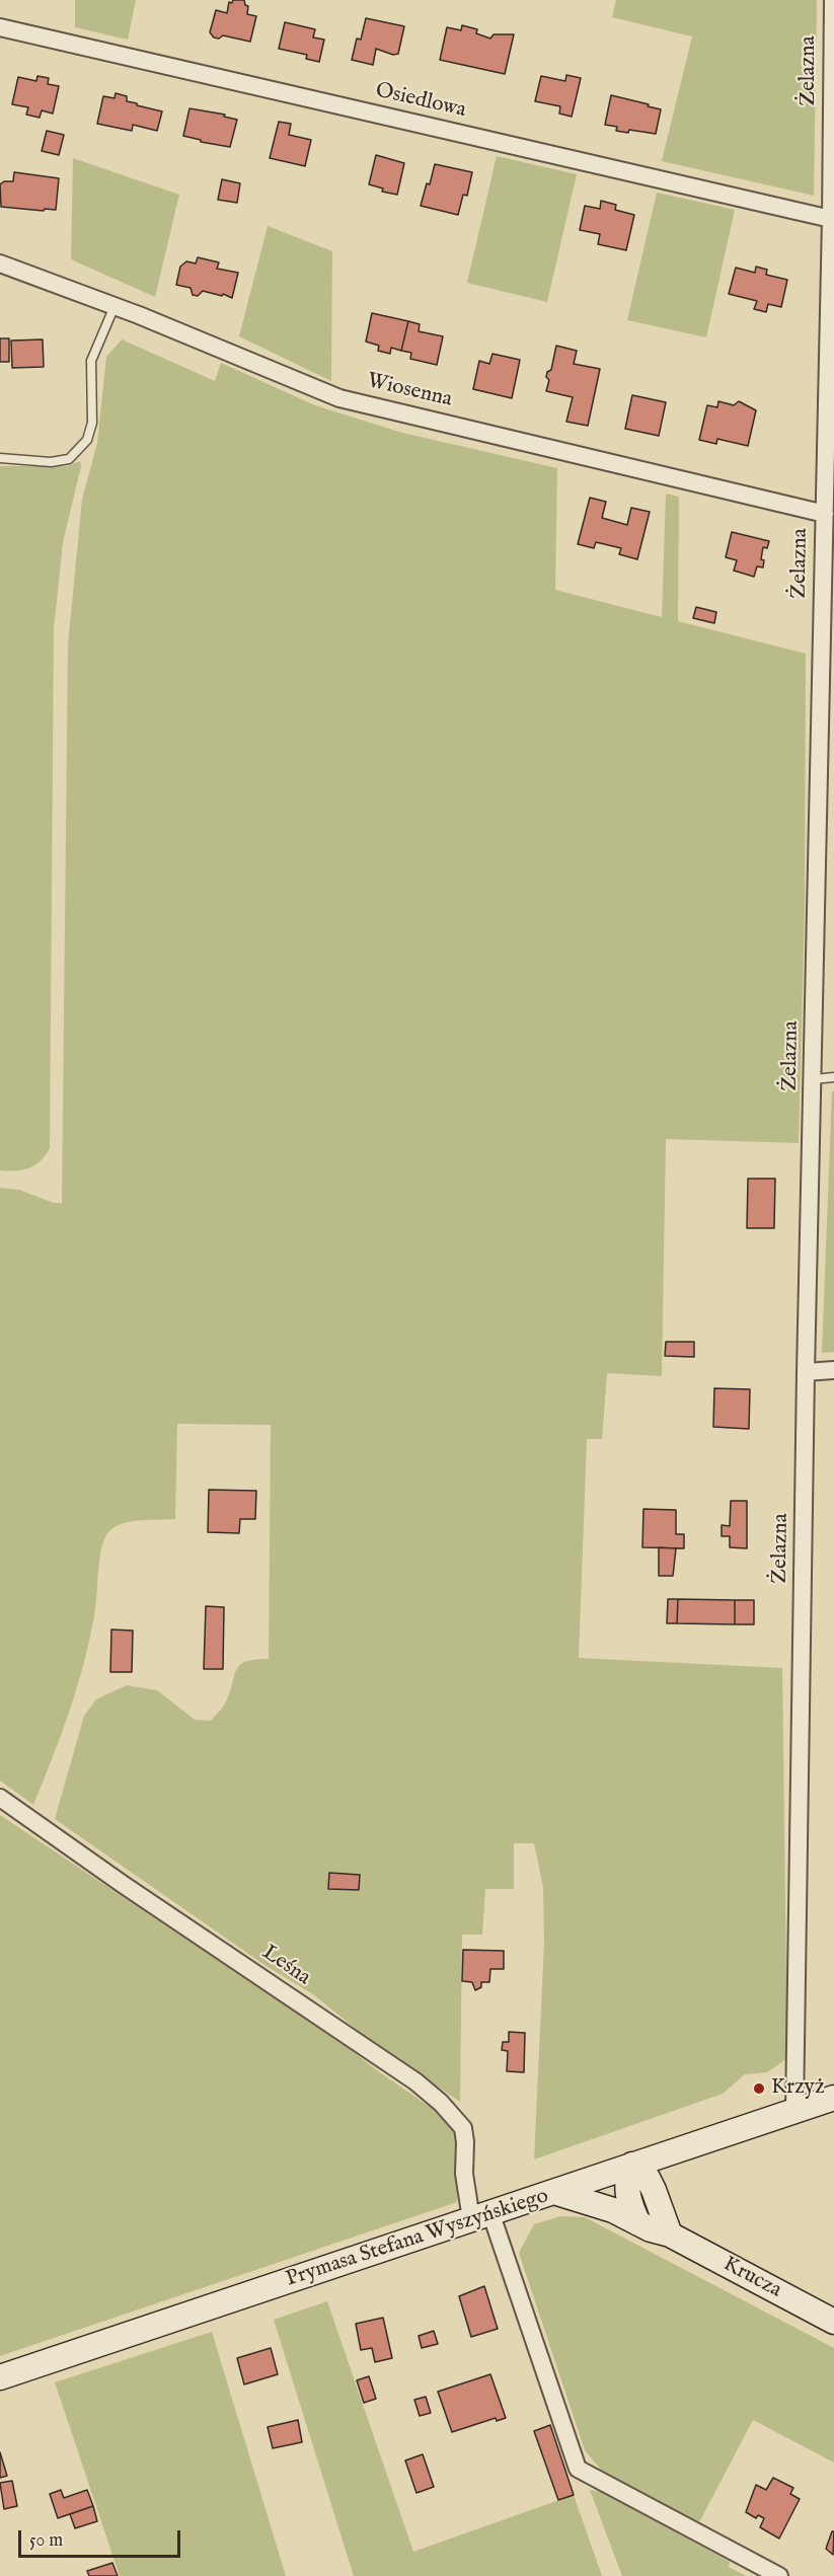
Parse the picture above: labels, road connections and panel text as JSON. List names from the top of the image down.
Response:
{
  "streets": {
    "street": [
      "Żelazna",
      "Osiedlowa",
      "Wiosenna",
      "Leśna",
      "Prymasa Stefana Wyszyńskiego",
      "Krucza"
    ]
  },
  "crossings": [
    ["Żelazna", "Osiedlowa"],
    ["Żelazna", "Wiosenna"],
    ["Żelazna", "Prymasa Stefana Wyszyńskiego"],
    ["Leśna", "Prymasa Stefana Wyszyńskiego"],
    ["Prymasa Stefana Wyszyńskiego", "Krucza"]
  ],
  "places": ["Krzyż"],
  "scale_bar": "50 m"
}
